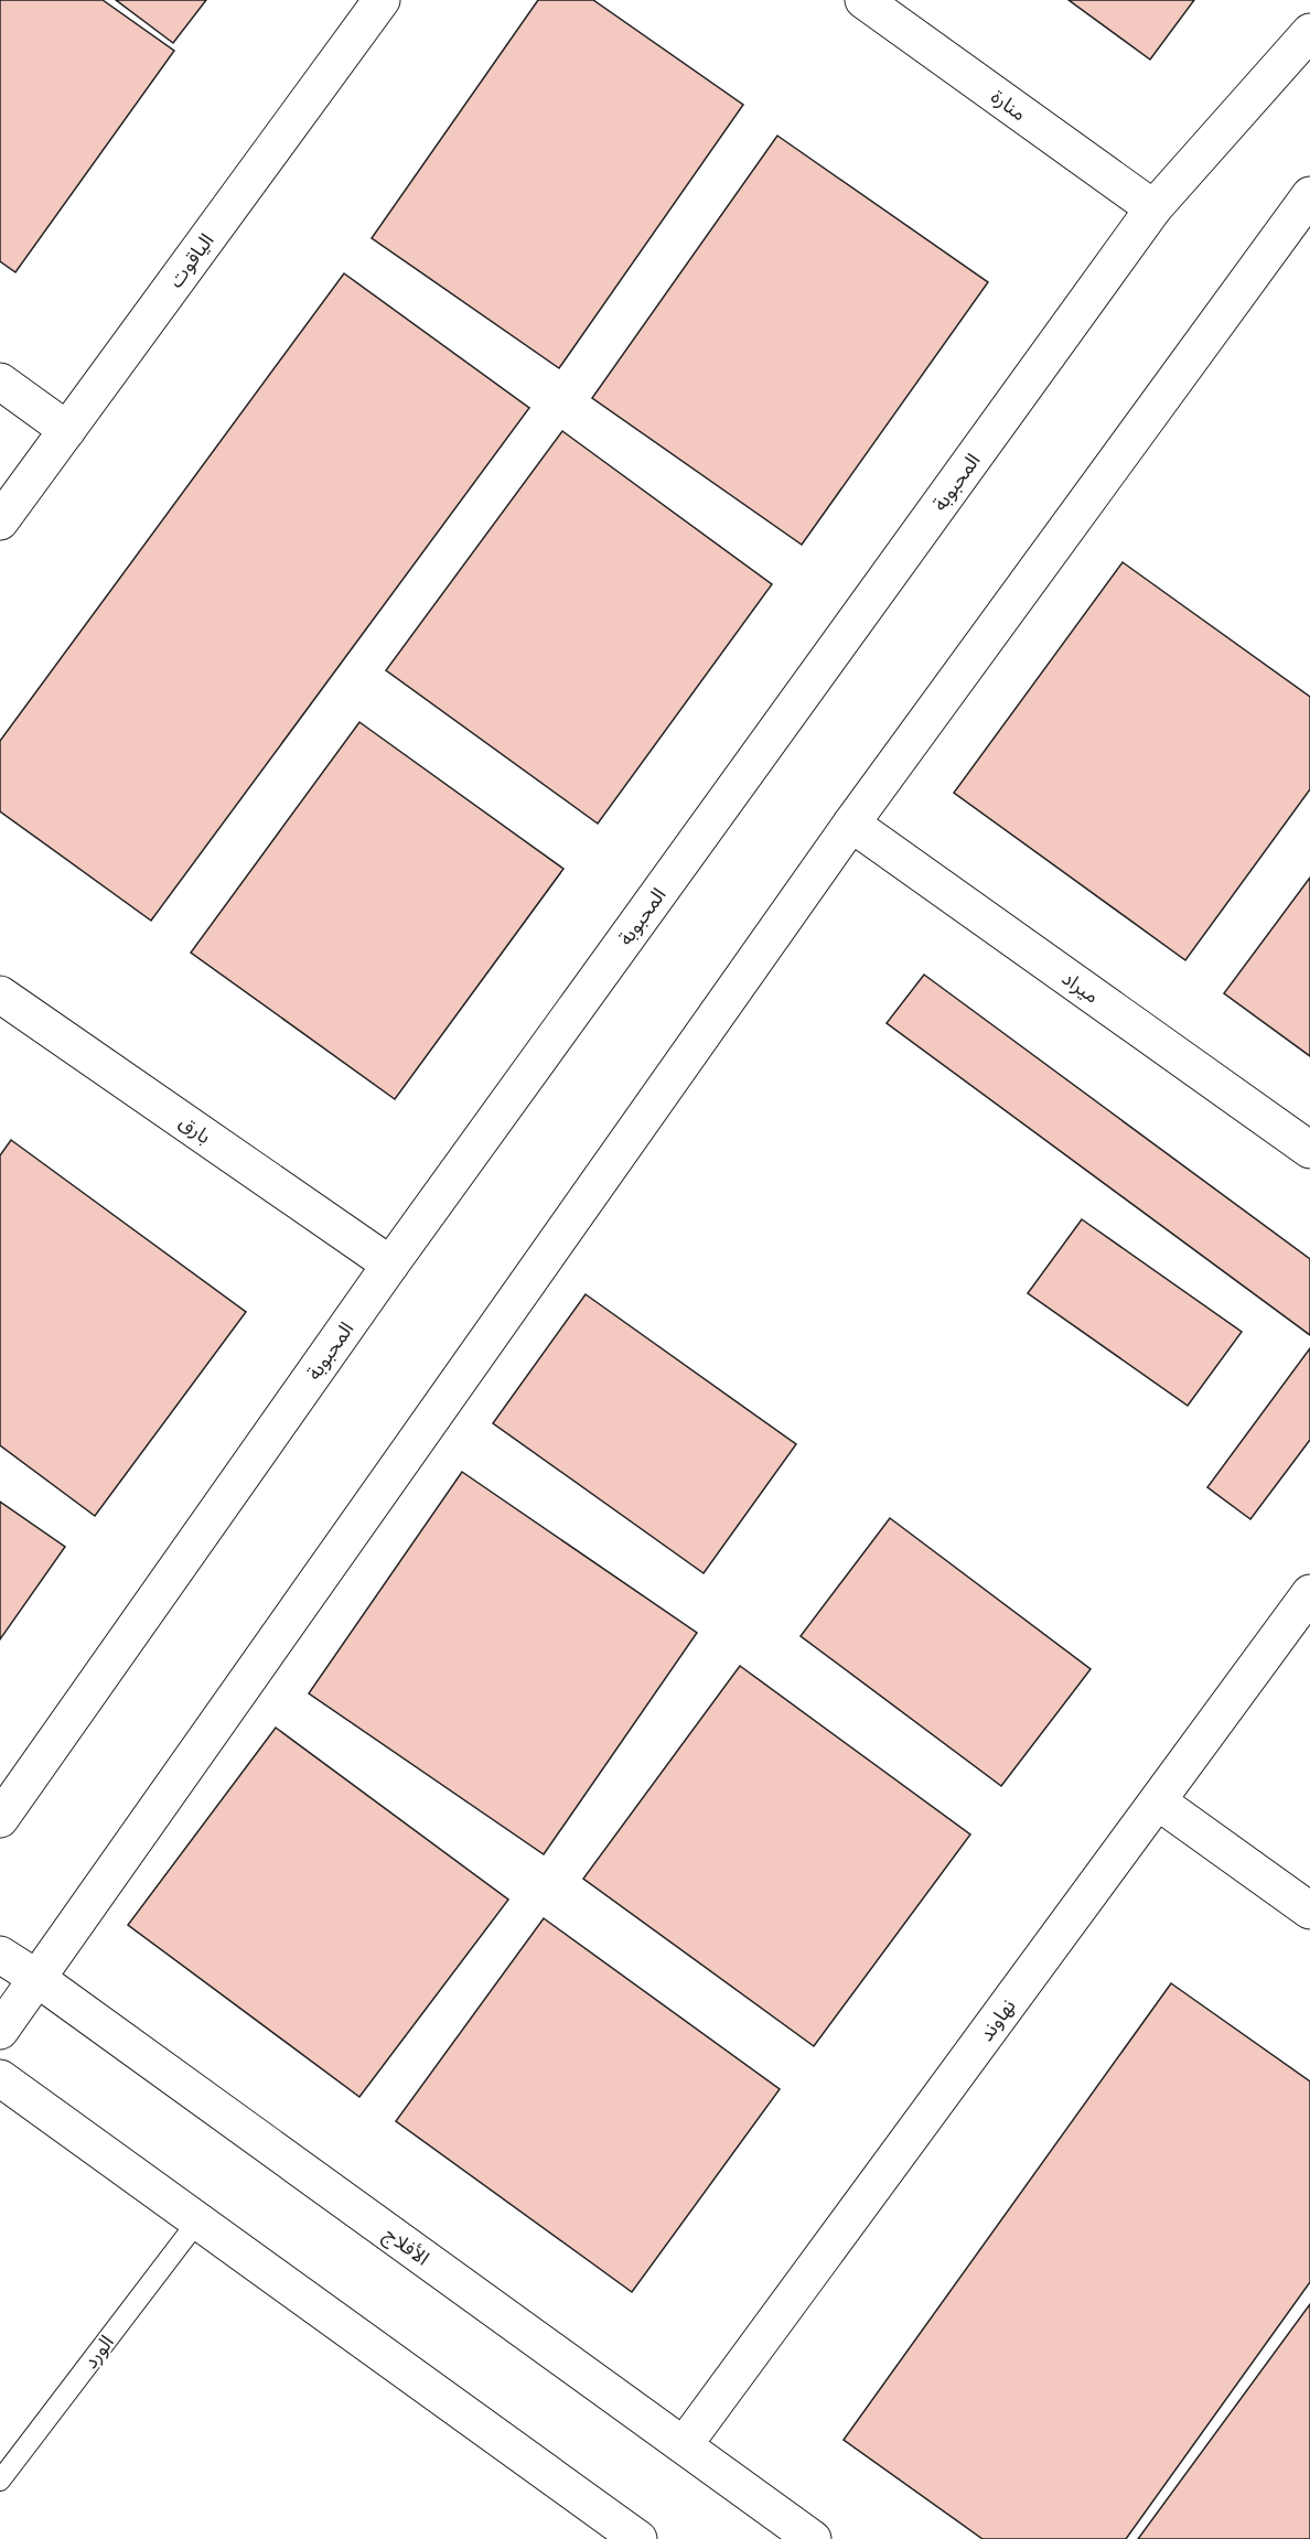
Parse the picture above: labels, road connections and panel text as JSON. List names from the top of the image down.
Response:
{
  "streets": {
    "street": [
      "منارة",
      "الياقوت",
      "المحبوبة",
      "ميراد",
      "بارق",
      "نهاوند",
      "الأفلاج"
    ],
    "lane": ["الورد"]
  },
  "crossings": [
    ["منارة", "المحبوبة"],
    ["المحبوبة", "بارق"],
    ["نهاوند", "الأفلاج"]
  ]
}
